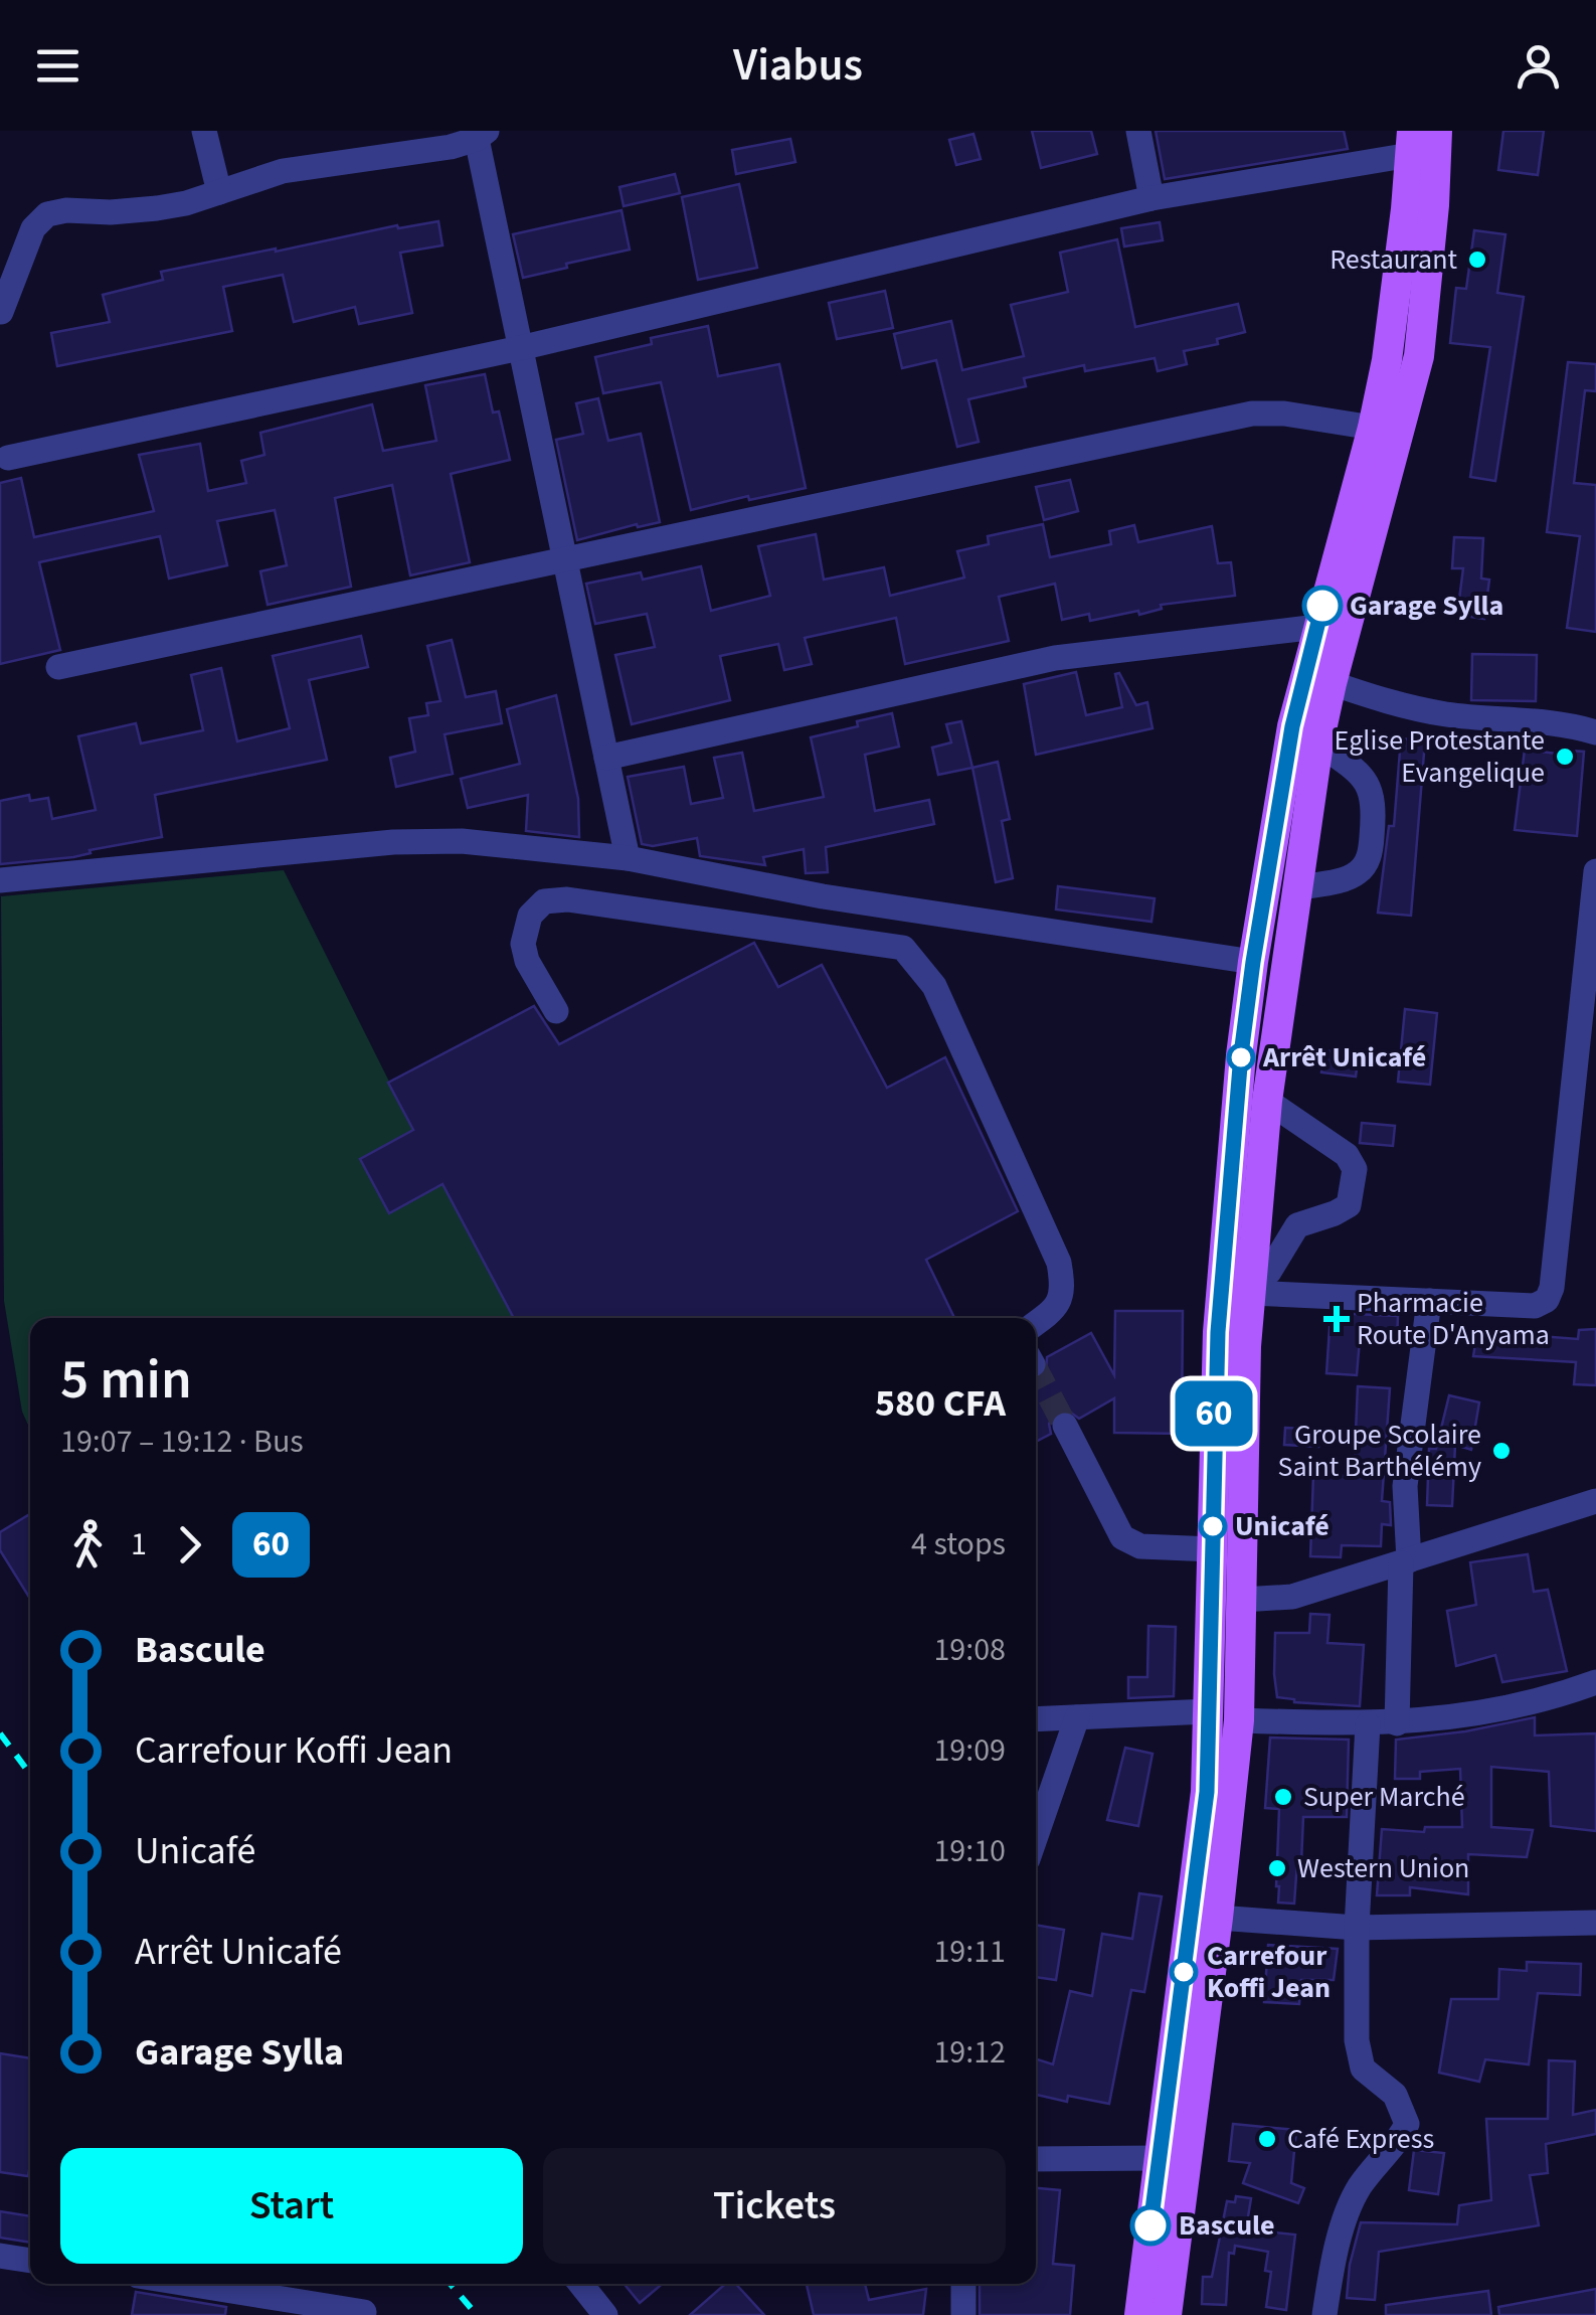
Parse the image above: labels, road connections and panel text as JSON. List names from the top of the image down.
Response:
{
  "places": {
    "other": [
      "Restaurant",
      "Garage Sylla",
      "Eglise Protestante Evangelique",
      "Arrêt Unicafé",
      "Groupe Scolaire Saint Barthélémy",
      "Unicafé",
      "Super Marché",
      "Western Union",
      "Carrefour Koffi Jean",
      "Café Express",
      "Bascule"
    ],
    "health": ["Pharmacie Route D'Anyama"]
  },
  "lines": ["bus line 60"],
  "page": {
    "header": "Viabus",
    "on_map": "60",
    "heading": ["5 min", "19:07 – 19:12 · Bus", "580 CFA"],
    "legs": ["1", "60", "4 stops"],
    "list": [
      {
        "name": "Bascule",
        "value": "19:08"
      },
      {
        "name": "Carrefour Koffi Jean",
        "value": "19:09"
      },
      {
        "name": "Unicafé",
        "value": "19:10"
      },
      {
        "name": "Arrêt Unicafé",
        "value": "19:11"
      },
      {
        "name": "Garage Sylla",
        "value": "19:12"
      }
    ],
    "buttons": ["Start", "Tickets"]
  }
}
